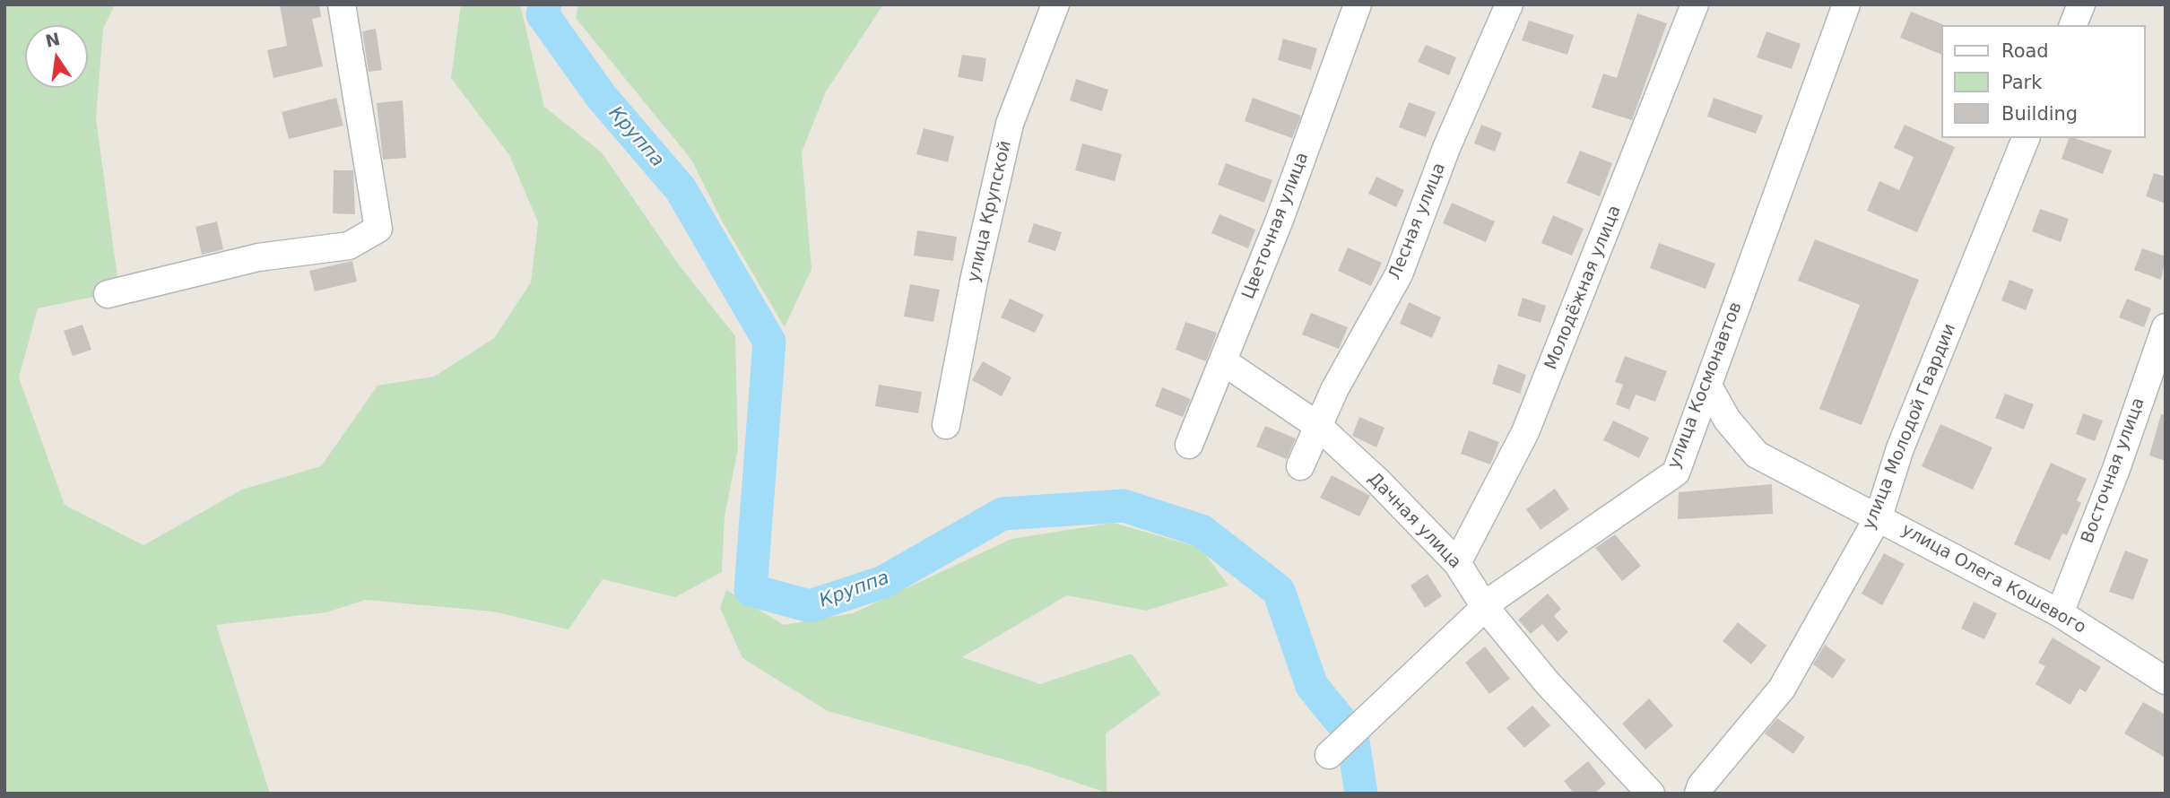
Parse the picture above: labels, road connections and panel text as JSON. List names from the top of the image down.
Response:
{
  "streets": {
    "street": [
      "улица Крупской",
      "Лесная улица",
      "Цветочная улица",
      "Молодёжная улица",
      "улица Космонавтов",
      "улица Молодой Гвардии",
      "Восточная улица",
      "Дачная улица",
      "улица Олега Кошевого"
    ]
  },
  "crossings": [
    ["Лесная улица", "Дачная улица"],
    ["Цветочная улица", "Дачная улица"],
    ["Молодёжная улица", "Дачная улица"],
    ["улица Космонавтов", "Дачная улица"],
    ["улица Космонавтов", "улица Олега Кошевого"],
    ["улица Молодой Гвардии", "улица Олега Кошевого"],
    ["Восточная улица", "улица Олега Кошевого"]
  ],
  "water": ["Круппа"],
  "legend": ["Road", "Park", "Building"],
  "north": "top"
}
